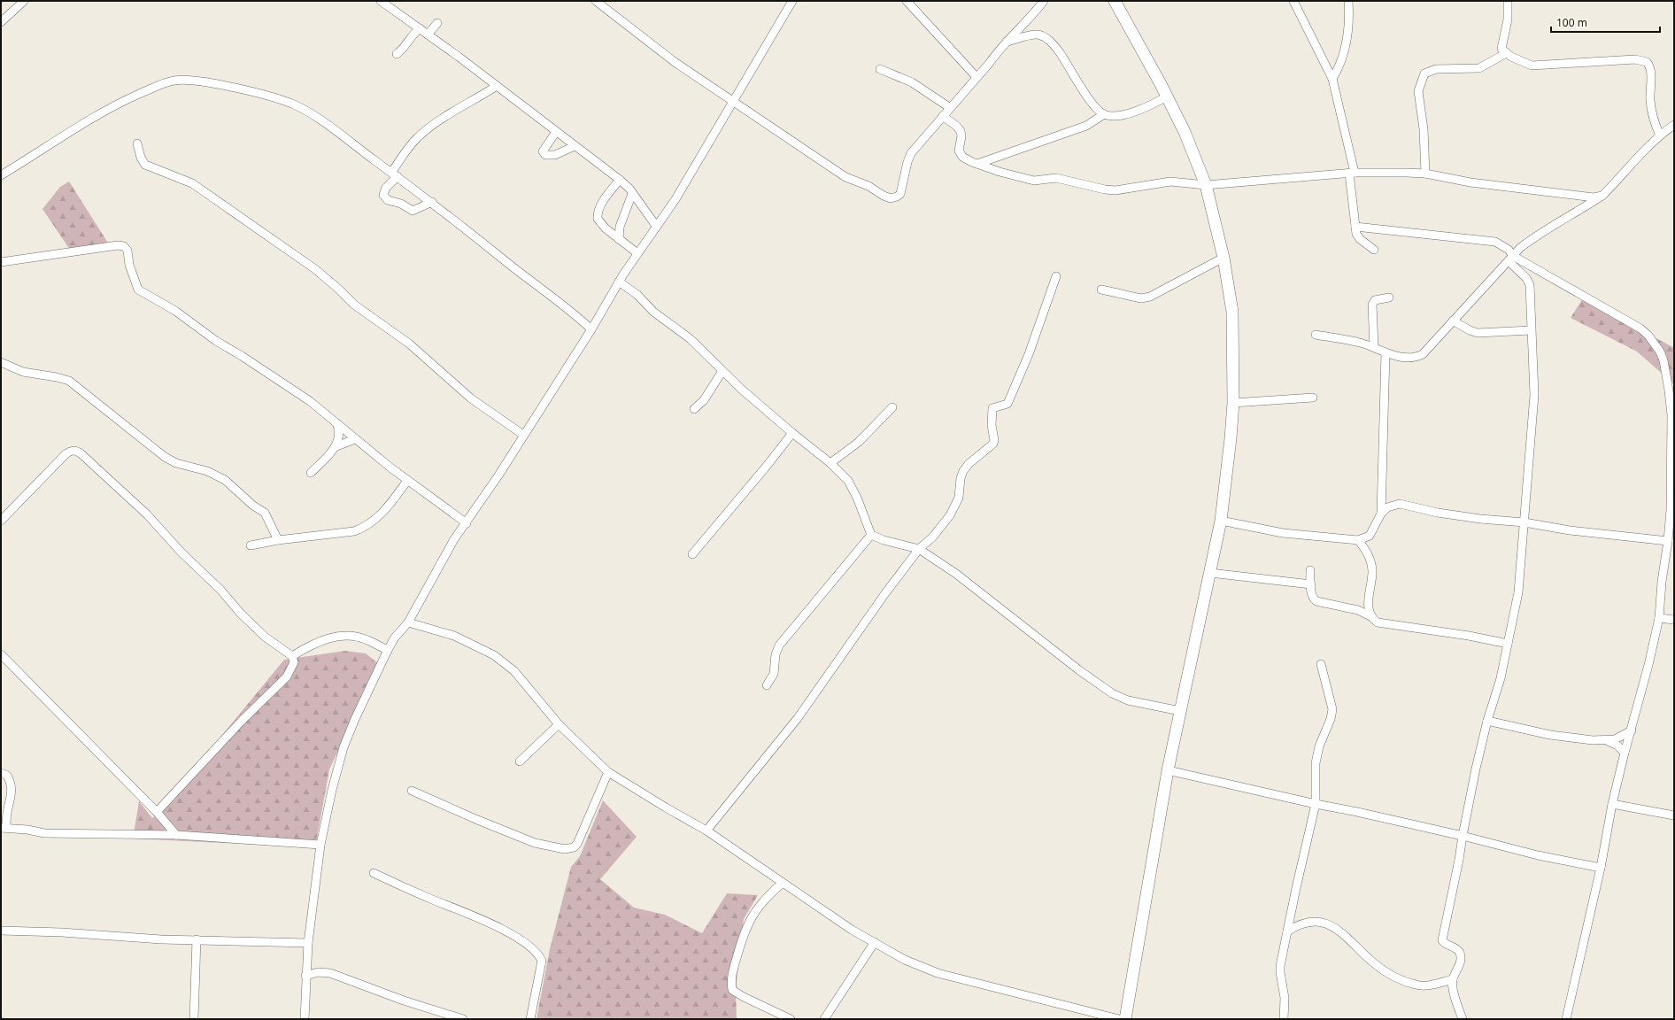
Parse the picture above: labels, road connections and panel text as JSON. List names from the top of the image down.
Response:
{
  "scale_bar": "100 m"
}
